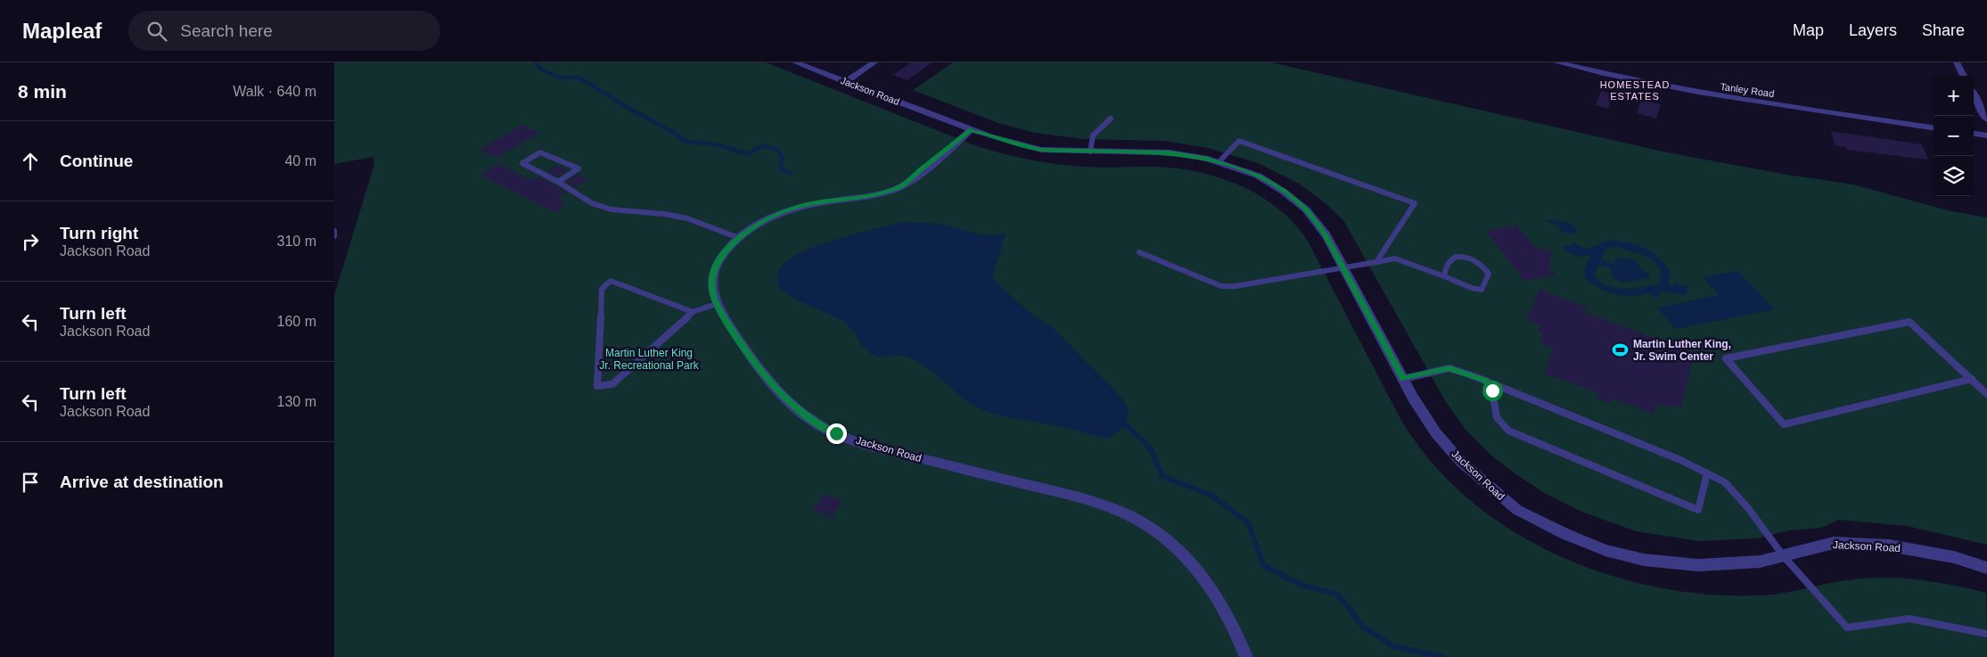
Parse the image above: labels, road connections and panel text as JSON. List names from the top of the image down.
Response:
{
  "streets": {
    "street": ["Tanley Road", "Jackson Road"]
  },
  "districts": ["HOMESTEAD ESTATES"],
  "parks": ["Martin Luther King Jr. Recreational Park"],
  "places": {
    "sports": ["Martin Luther King, Jr. Swim Center"]
  },
  "page": {
    "header": "Mapleaf",
    "search": "Search here",
    "nav": ["Map", "Layers", "Share"],
    "heading": ["8 min", "Walk · 640 m"],
    "map_buttons": ["+", "−"],
    "list": [
      ["Continue", "40 m"],
      ["Turn right", "Jackson Road", "310 m"],
      ["Turn left", "Jackson Road", "160 m"],
      ["Turn left", "Jackson Road", "130 m"],
      "Arrive at destination"
    ]
  }
}
